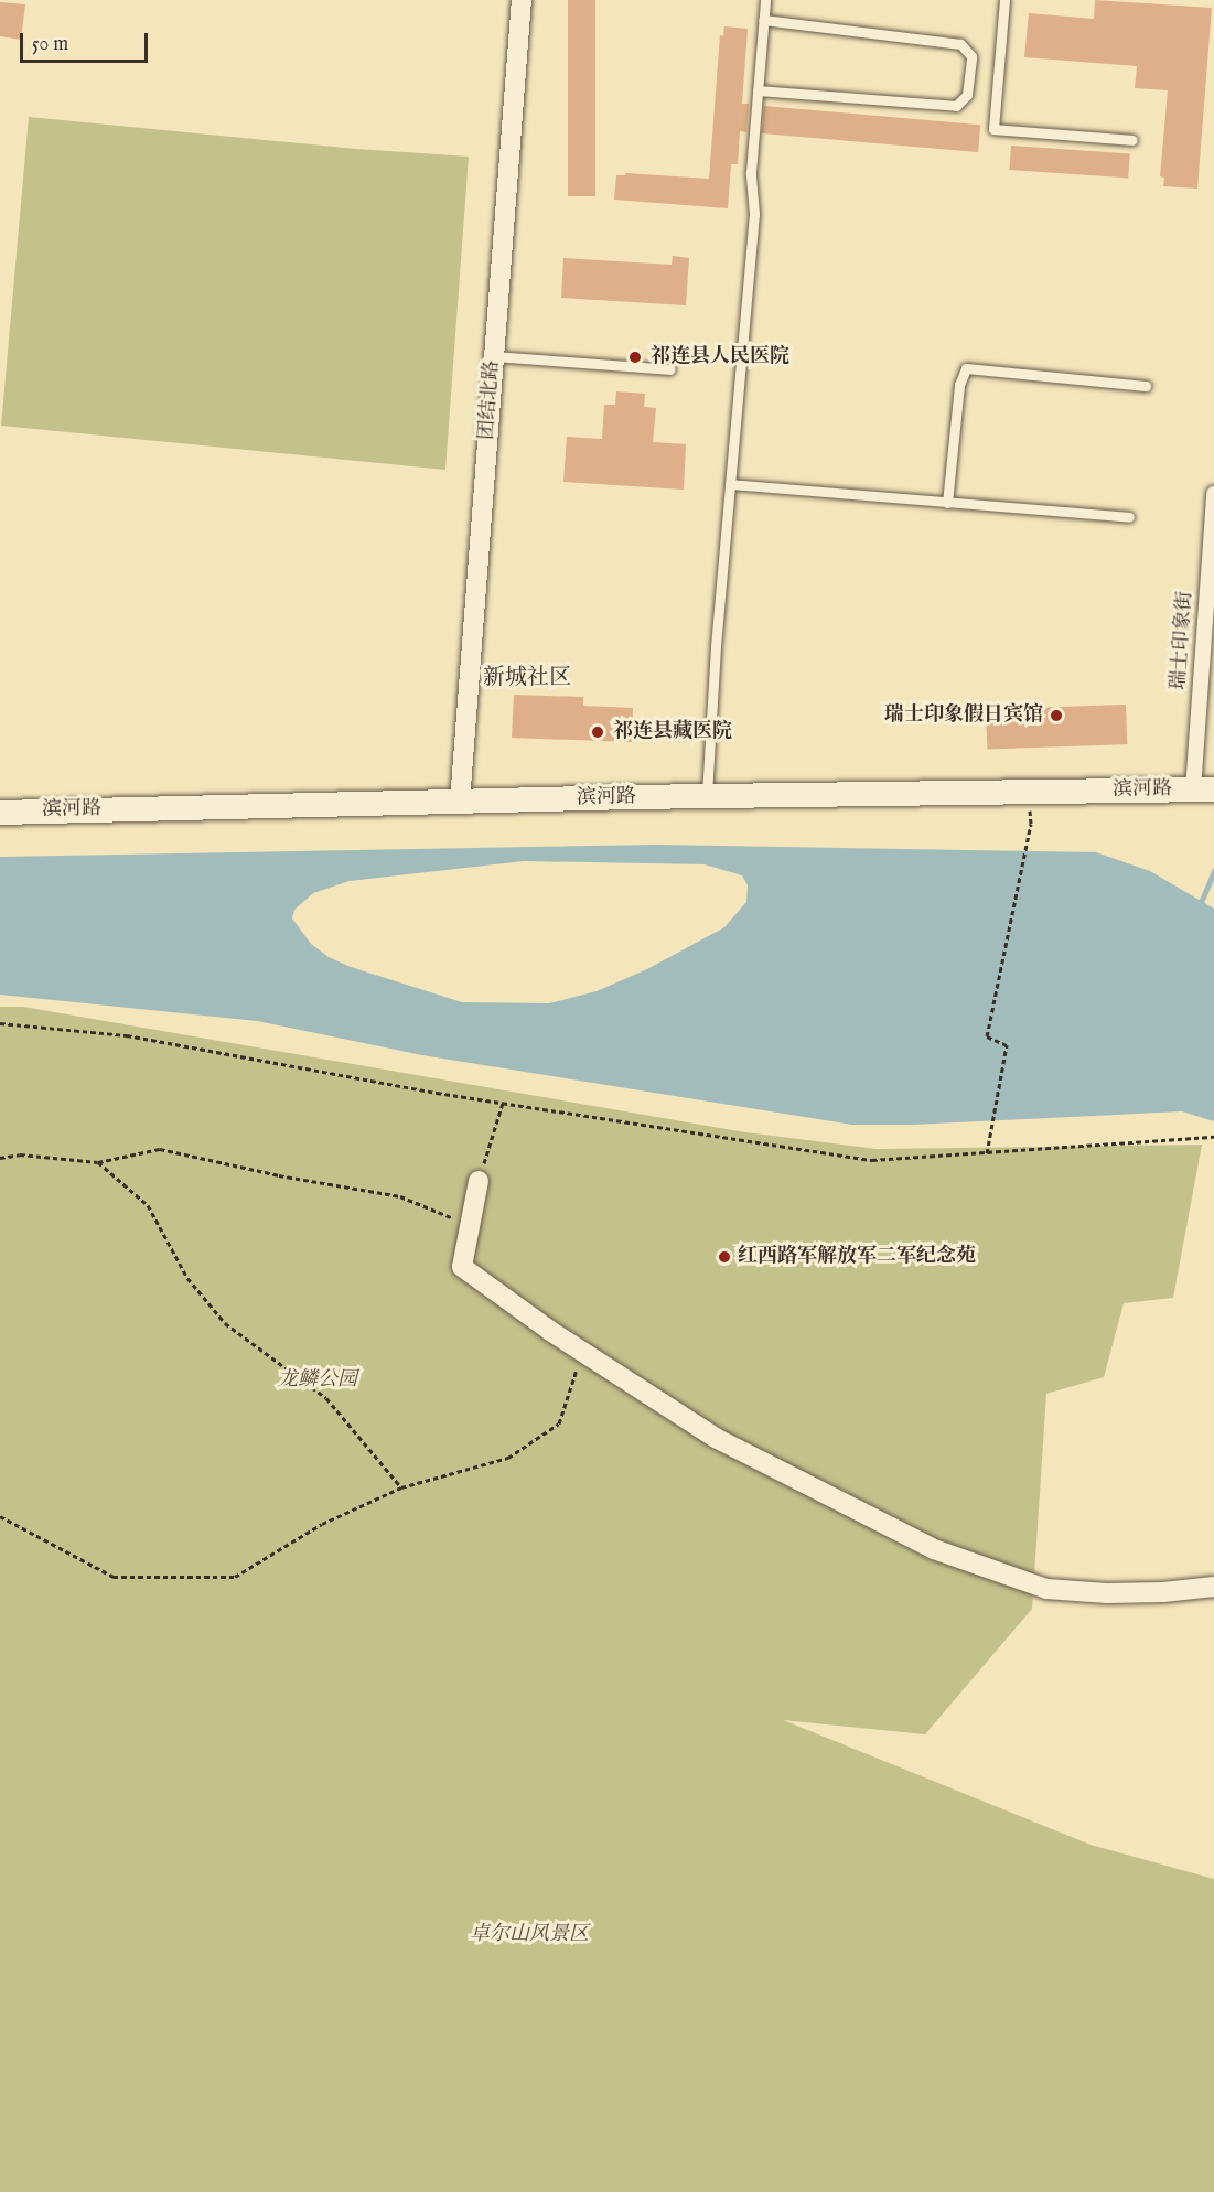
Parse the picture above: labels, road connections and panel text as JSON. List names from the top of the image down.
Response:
{
  "streets": {
    "street": ["团结北路", "瑞士印象街", "滨河路"]
  },
  "crossings": [
    ["团结北路", "滨河路"],
    ["瑞士印象街", "滨河路"]
  ],
  "districts": ["新城社区"],
  "parks": ["龙鳞公园", "卓尔山风景区"],
  "places": [
    "祁连县人民医院",
    "瑞士印象假日宾馆",
    "祁连县藏医院",
    "红西路军解放军二军纪念苑"
  ],
  "scale_bar": "50 m"
}
